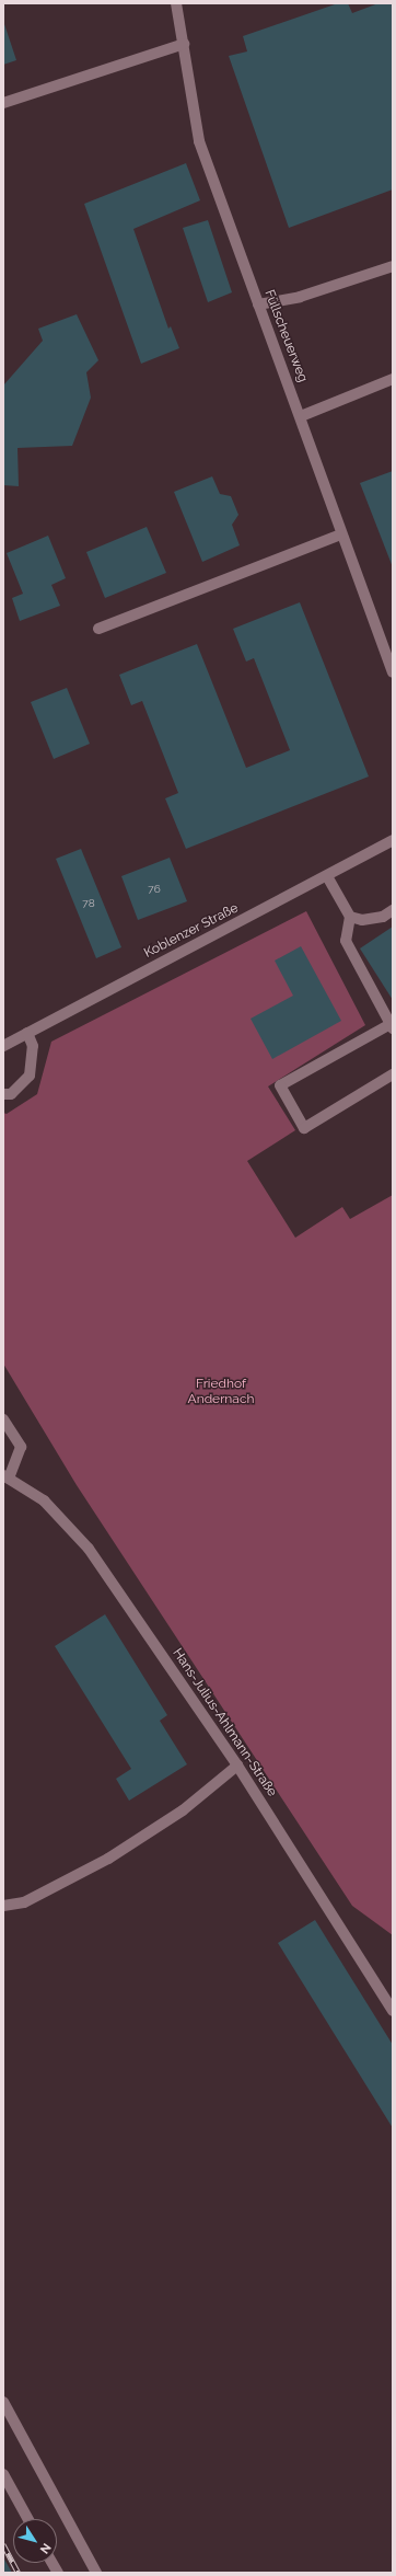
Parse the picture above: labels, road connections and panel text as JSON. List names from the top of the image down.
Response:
{
  "streets": {
    "street": ["Füllscheuerweg", "Koblenzer Straße", "Hans-Julius-Ahlmann-Straße"]
  },
  "parks": ["Friedhof Andernach"],
  "house_numbers": ["76", "78"],
  "north": "bottom right"
}
